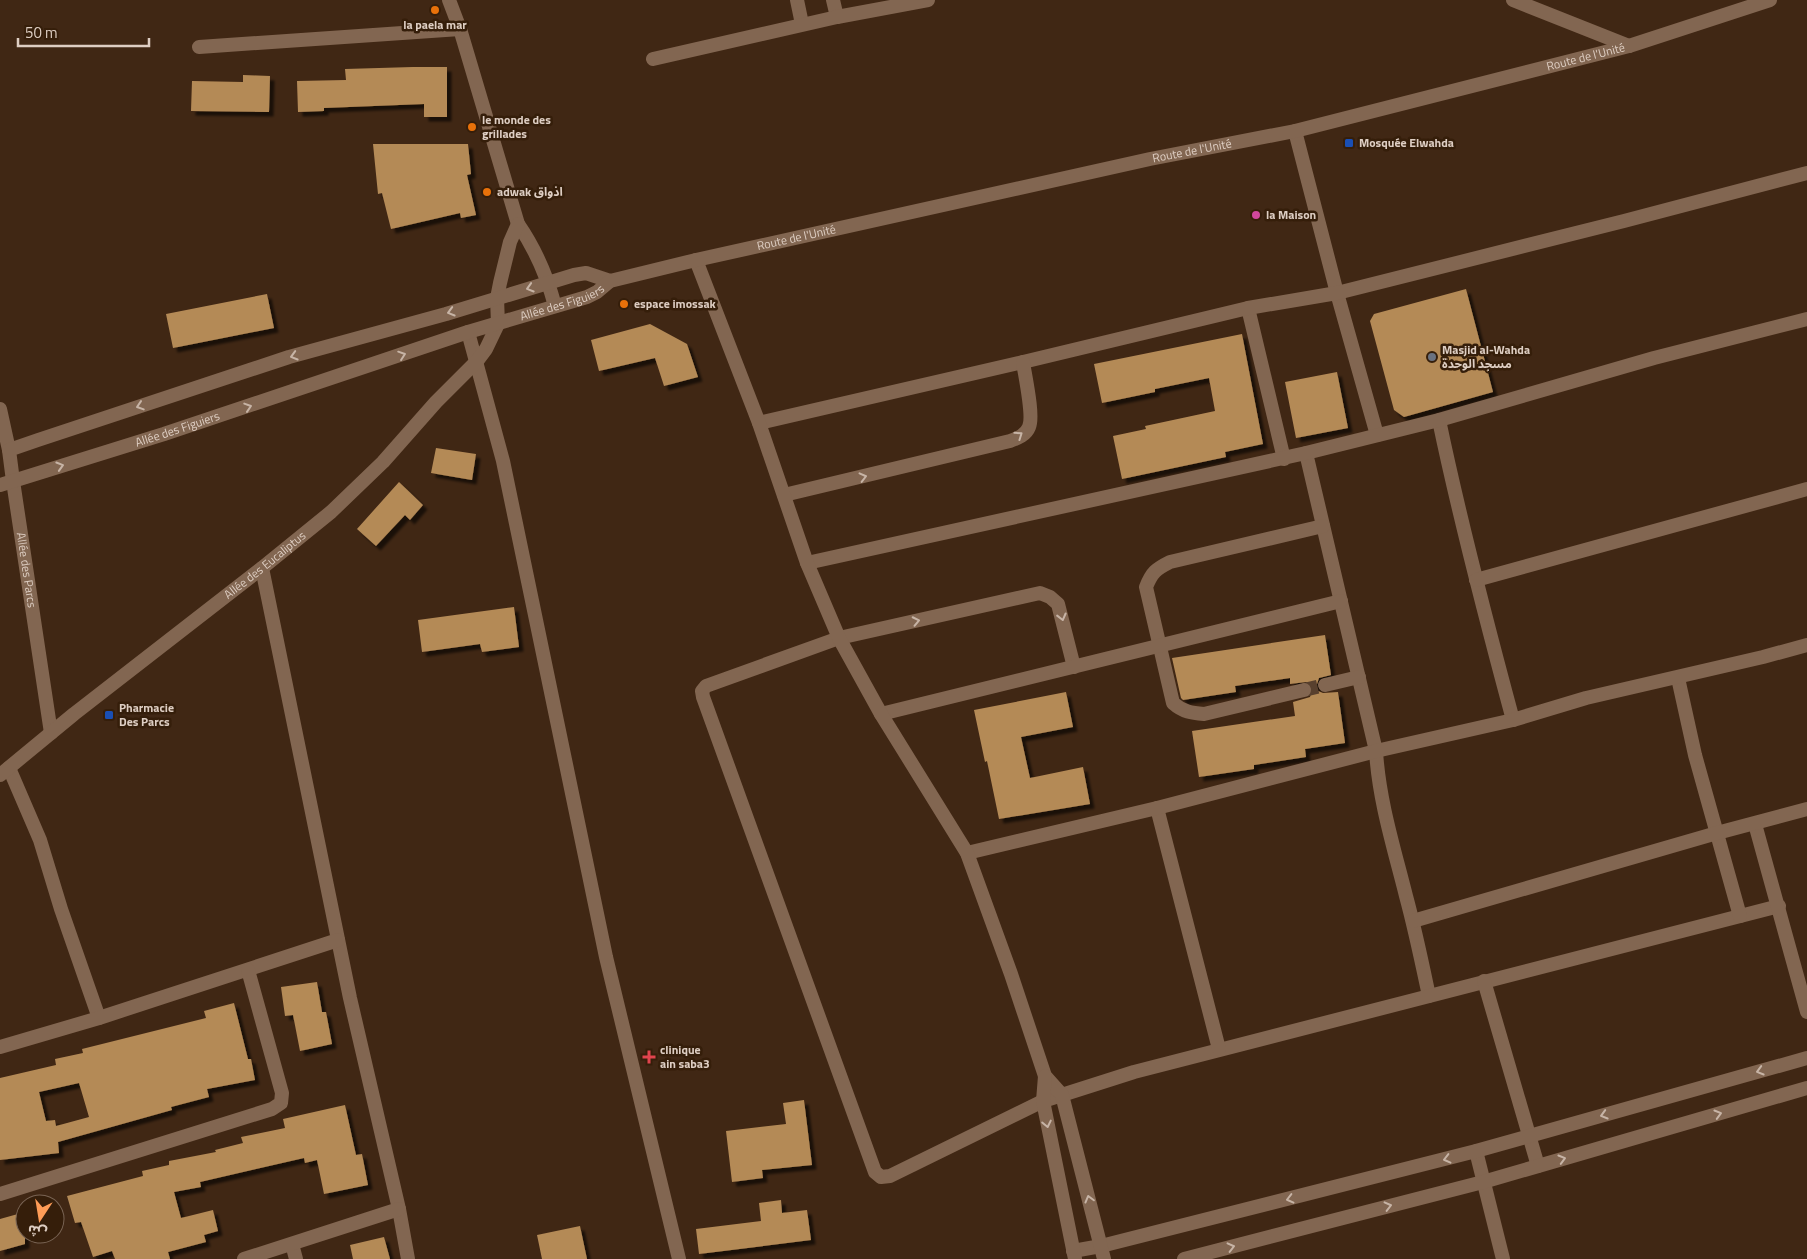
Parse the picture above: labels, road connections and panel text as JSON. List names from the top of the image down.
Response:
{
  "streets": {
    "street": [
      "Route de l'Unité",
      "Allée des Figuiers",
      "Allée des Eucaliptus",
      "Allée des Parcs"
    ]
  },
  "crossings": [
    ["Route de l'Unité", "Allée des Figuiers"],
    ["Allée des Figuiers", "Allée des Eucaliptus"],
    ["Allée des Figuiers", "Allée des Parcs"],
    ["Allée des Eucaliptus", "Allée des Parcs"]
  ],
  "places": {
    "other": [
      "la paela mar",
      "le monde des grillades",
      "adwak اذواق",
      "la Maison",
      "espace imossak",
      "Masjid al-Wahda مسجد الوحدة"
    ],
    "transit": ["Mosquée Elwahda", "Pharmacie Des Parcs"],
    "health": ["clinique ain saba3"]
  },
  "scale_bar": "50 m",
  "north": "bottom"
}
